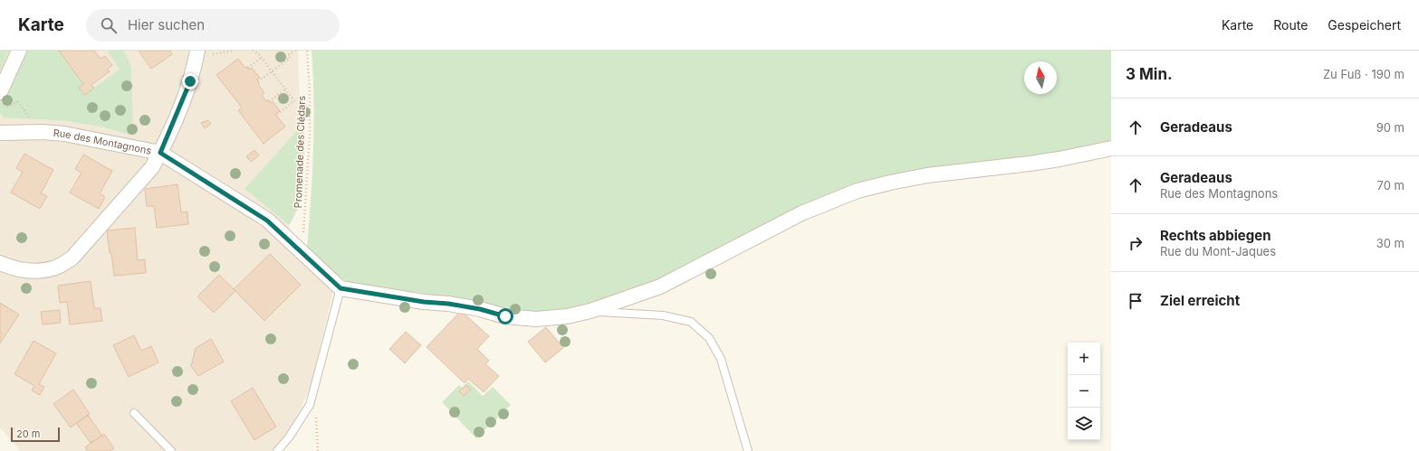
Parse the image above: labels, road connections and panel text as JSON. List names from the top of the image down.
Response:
{
  "streets": {
    "street": ["Rue des Montagnons"],
    "path": ["Promenade des Clédars"]
  },
  "crossings": [
    ["Rue des Montagnons", "Promenade des Clédars"]
  ],
  "scale_bar": "20 m",
  "north": "top",
  "page": {
    "header": "Karte",
    "search": "Hier suchen",
    "nav": ["Karte", "Route", "Gespeichert"],
    "heading": ["3 Min.", "Zu Fuß · 190 m"],
    "list": [
      ["Geradeaus", "90 m"],
      ["Geradeaus", "Rue des Montagnons", "70 m"],
      ["Rechts abbiegen", "Rue du Mont-Jaques", "30 m"],
      "Ziel erreicht"
    ],
    "map_buttons": ["+", "−"],
    "scale": "20 m"
  }
}
